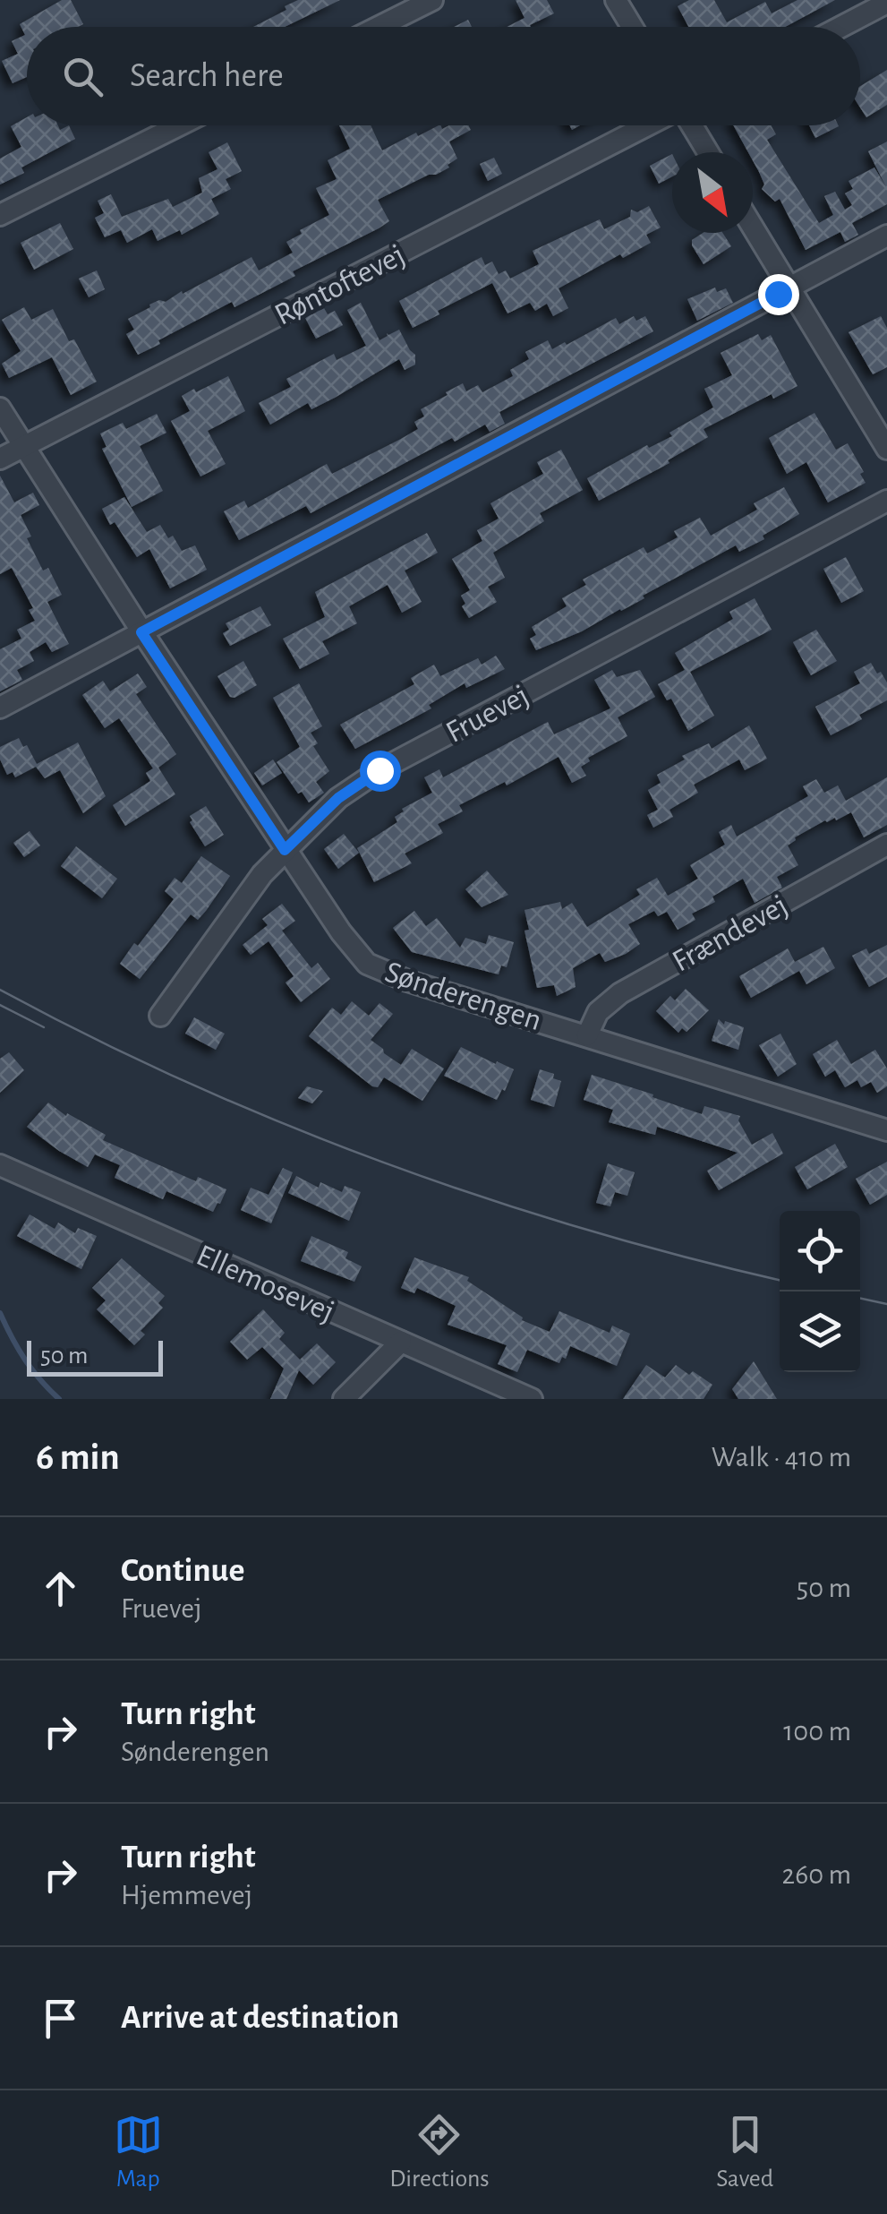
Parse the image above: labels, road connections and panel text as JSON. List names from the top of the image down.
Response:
{
  "streets": {
    "street": [
      "Røntoftevej",
      "Fruevej",
      "Frændevej",
      "Sønderengen",
      "Ellemosevej"
    ]
  },
  "crossings": [
    ["Røntoftevej", "Sønderengen"],
    ["Fruevej", "Sønderengen"],
    ["Frændevej", "Sønderengen"]
  ],
  "scale_bar": "50 m",
  "north": "bottom right",
  "page": {
    "search": "Search here",
    "scale": "50 m",
    "heading": ["6 min", "Walk · 410 m"],
    "list": [
      ["Continue", "Fruevej", "50 m"],
      ["Turn right", "Sønderengen", "100 m"],
      ["Turn right", "Hjemmevej", "260 m"],
      "Arrive at destination"
    ],
    "nav": ["Map", "Directions", "Saved"]
  }
}
